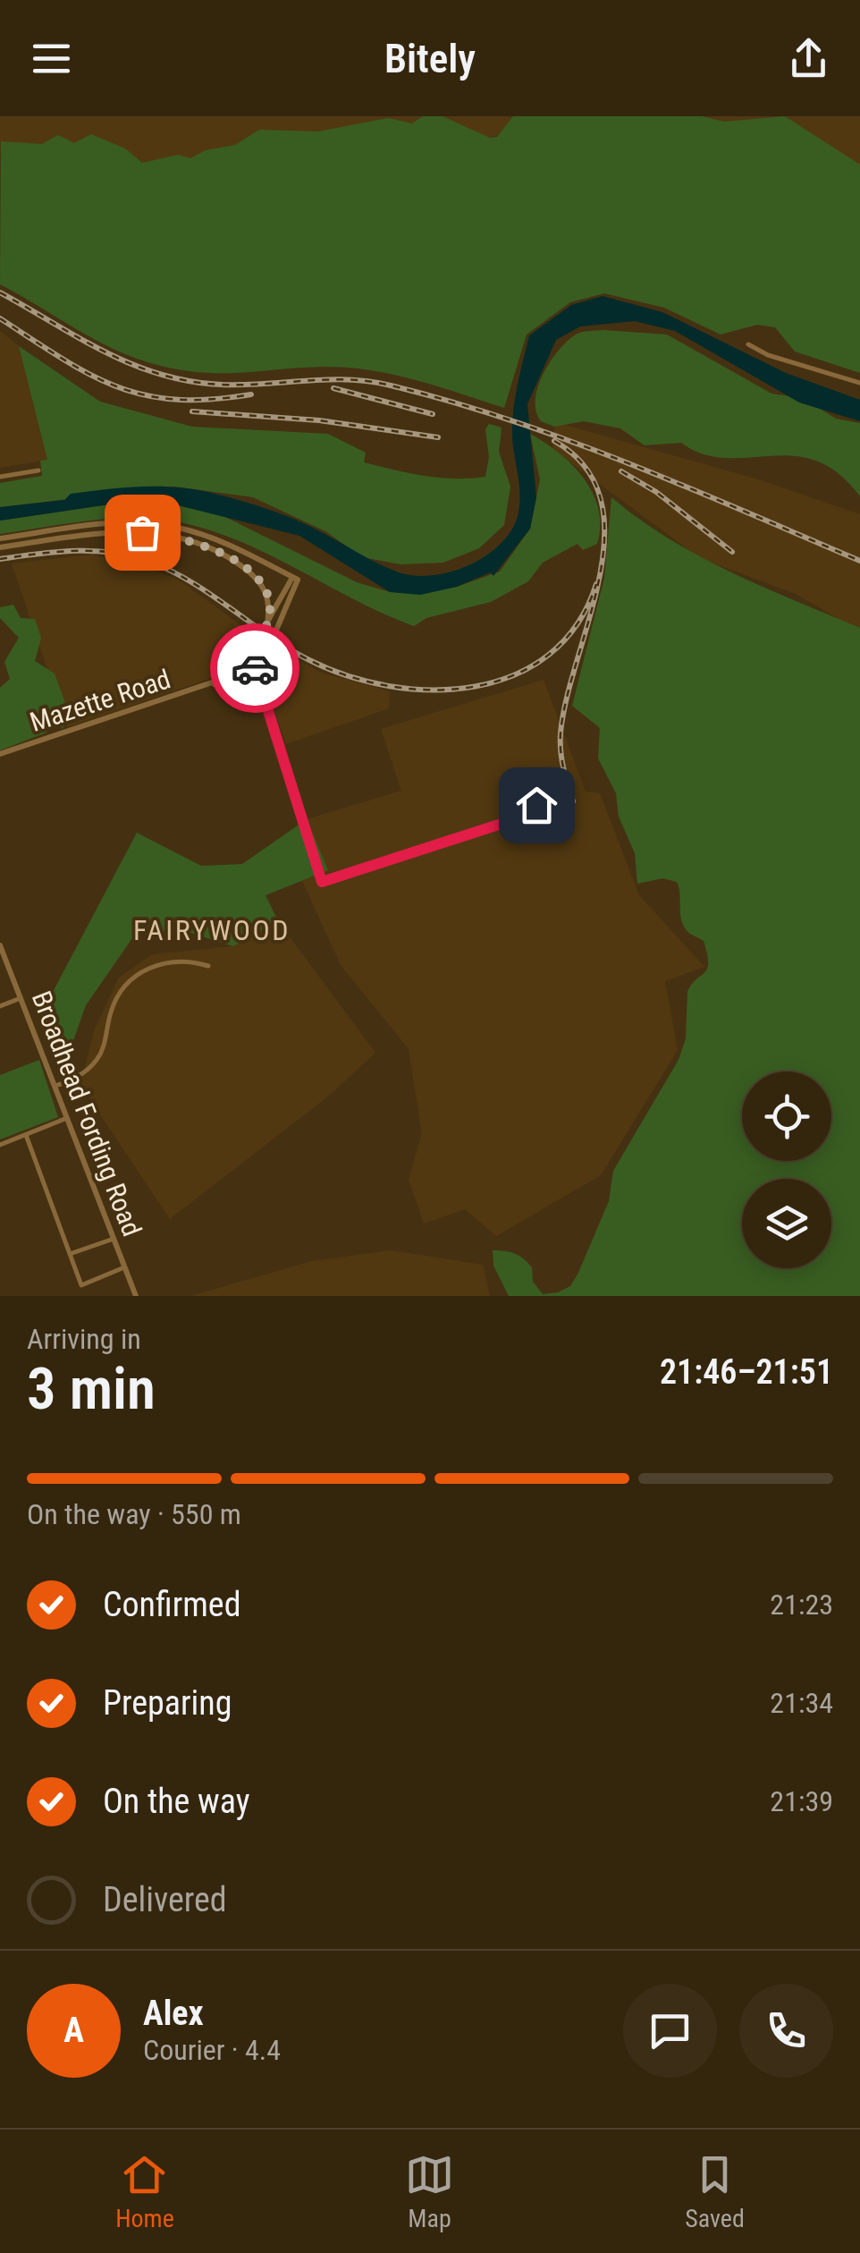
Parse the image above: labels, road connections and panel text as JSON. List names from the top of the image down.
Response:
{
  "streets": {
    "street": ["Mazette Road", "Broadhead Fording Road"]
  },
  "districts": ["FAIRYWOOD"],
  "page": {
    "header": "Bitely",
    "heading": ["3 min", "Arriving in", "21:46–21:51"],
    "panel": ["Alex", "Courier · 4.4"],
    "bar": "On the way · 550 m",
    "list": [
      ["Confirmed", "21:23"],
      ["Preparing", "21:34"],
      ["On the way", "21:39"],
      "Delivered"
    ],
    "round": "A",
    "tabs": ["Home", "Map", "Saved"]
  }
}
